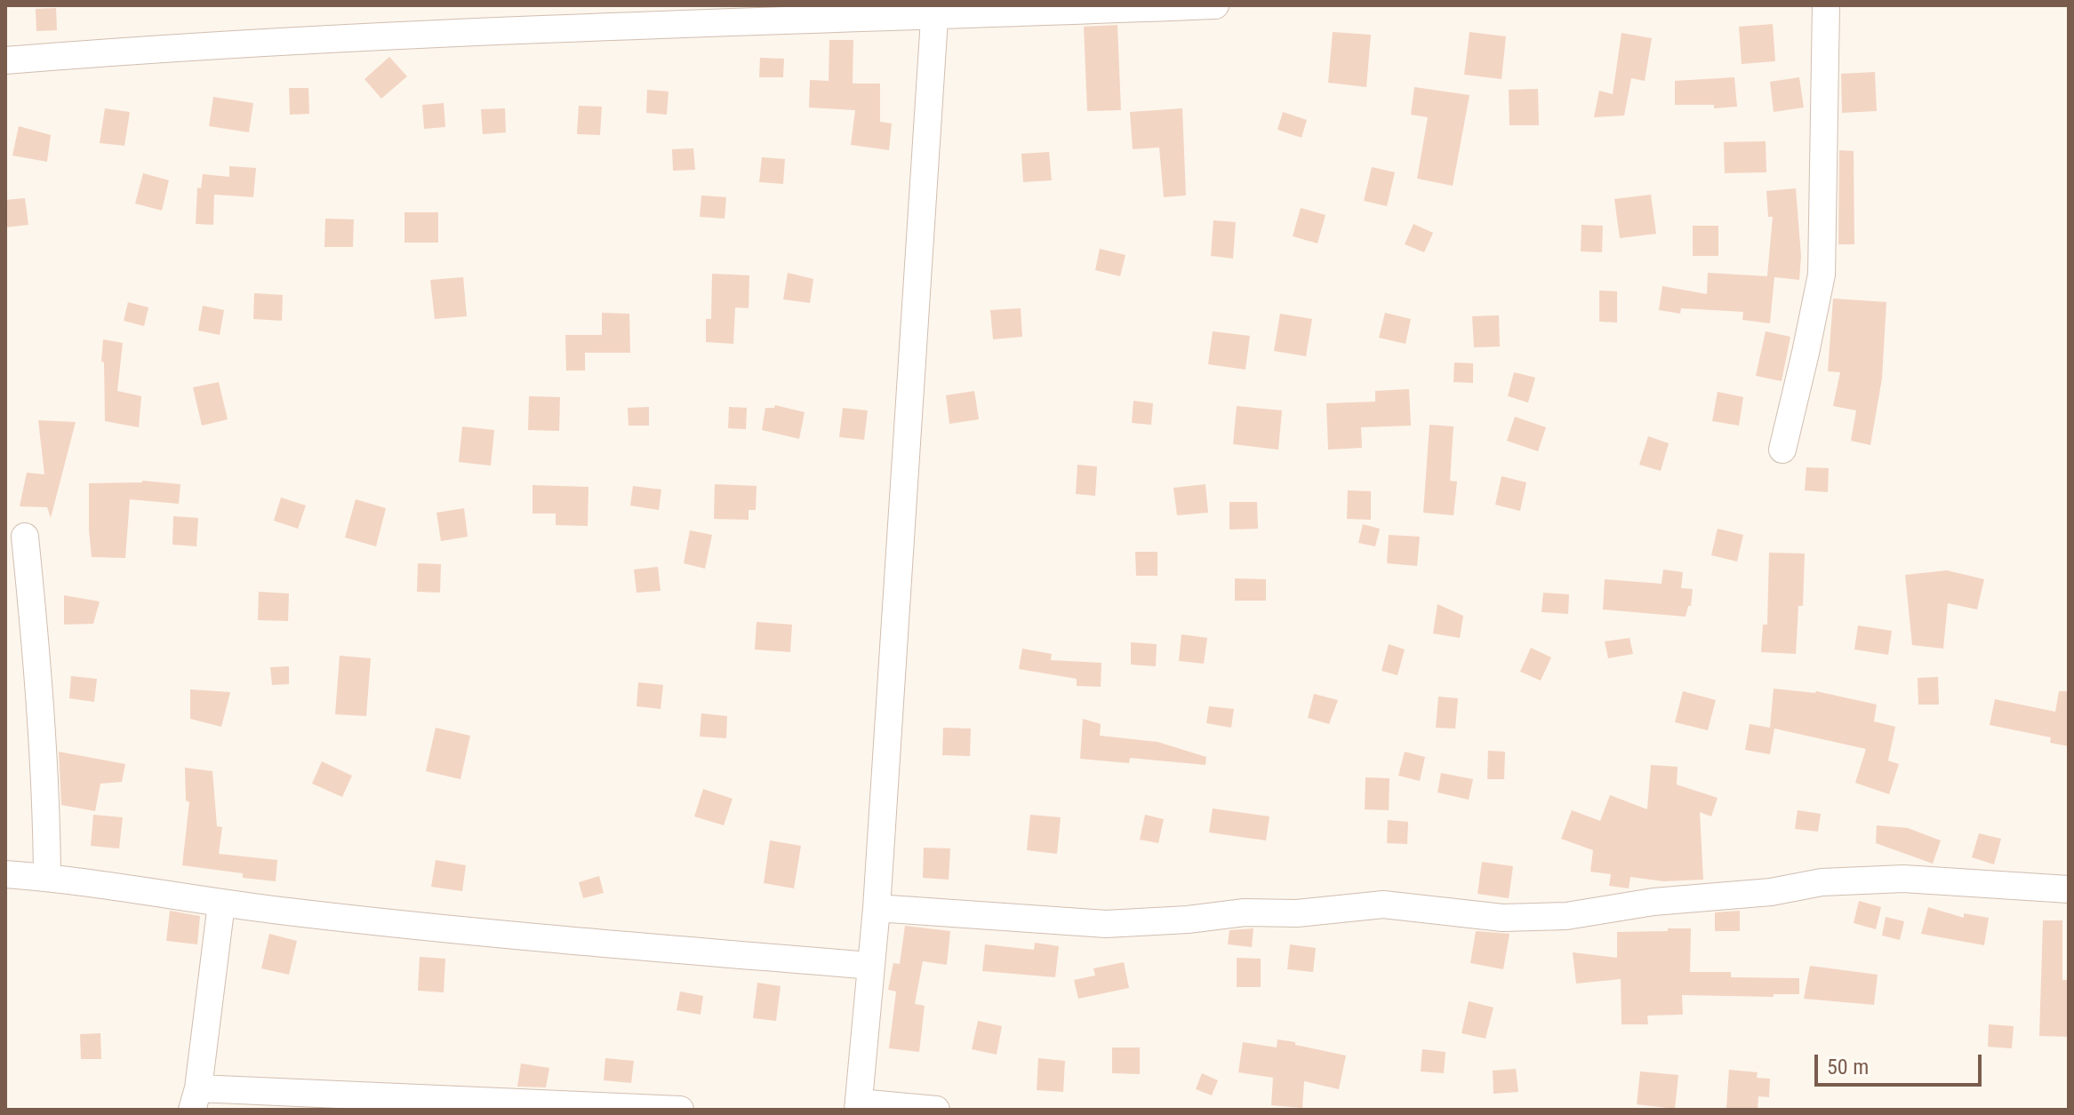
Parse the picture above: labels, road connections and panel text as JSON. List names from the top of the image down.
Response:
{
  "scale_bar": "50 m"
}
